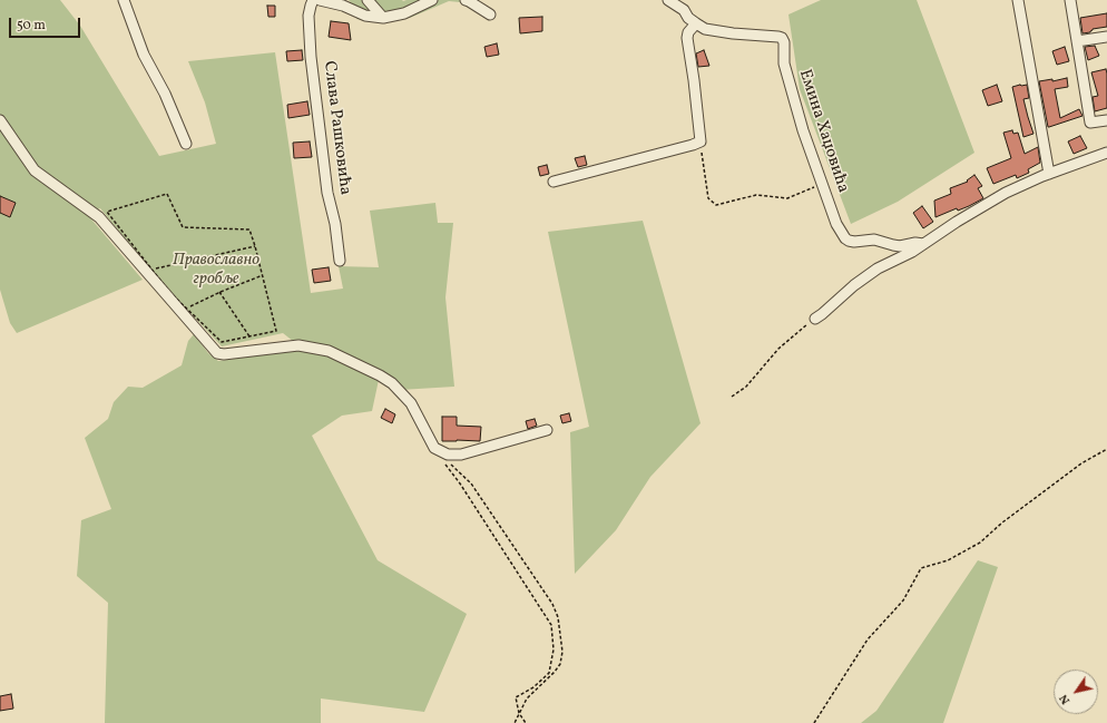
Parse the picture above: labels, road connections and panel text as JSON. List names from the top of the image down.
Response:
{
  "streets": {
    "street": ["Слава Рашковића", "Емина Хаџовића"]
  },
  "parks": ["Православно гробље"],
  "scale_bar": "50 m",
  "north": "bottom left"
}
